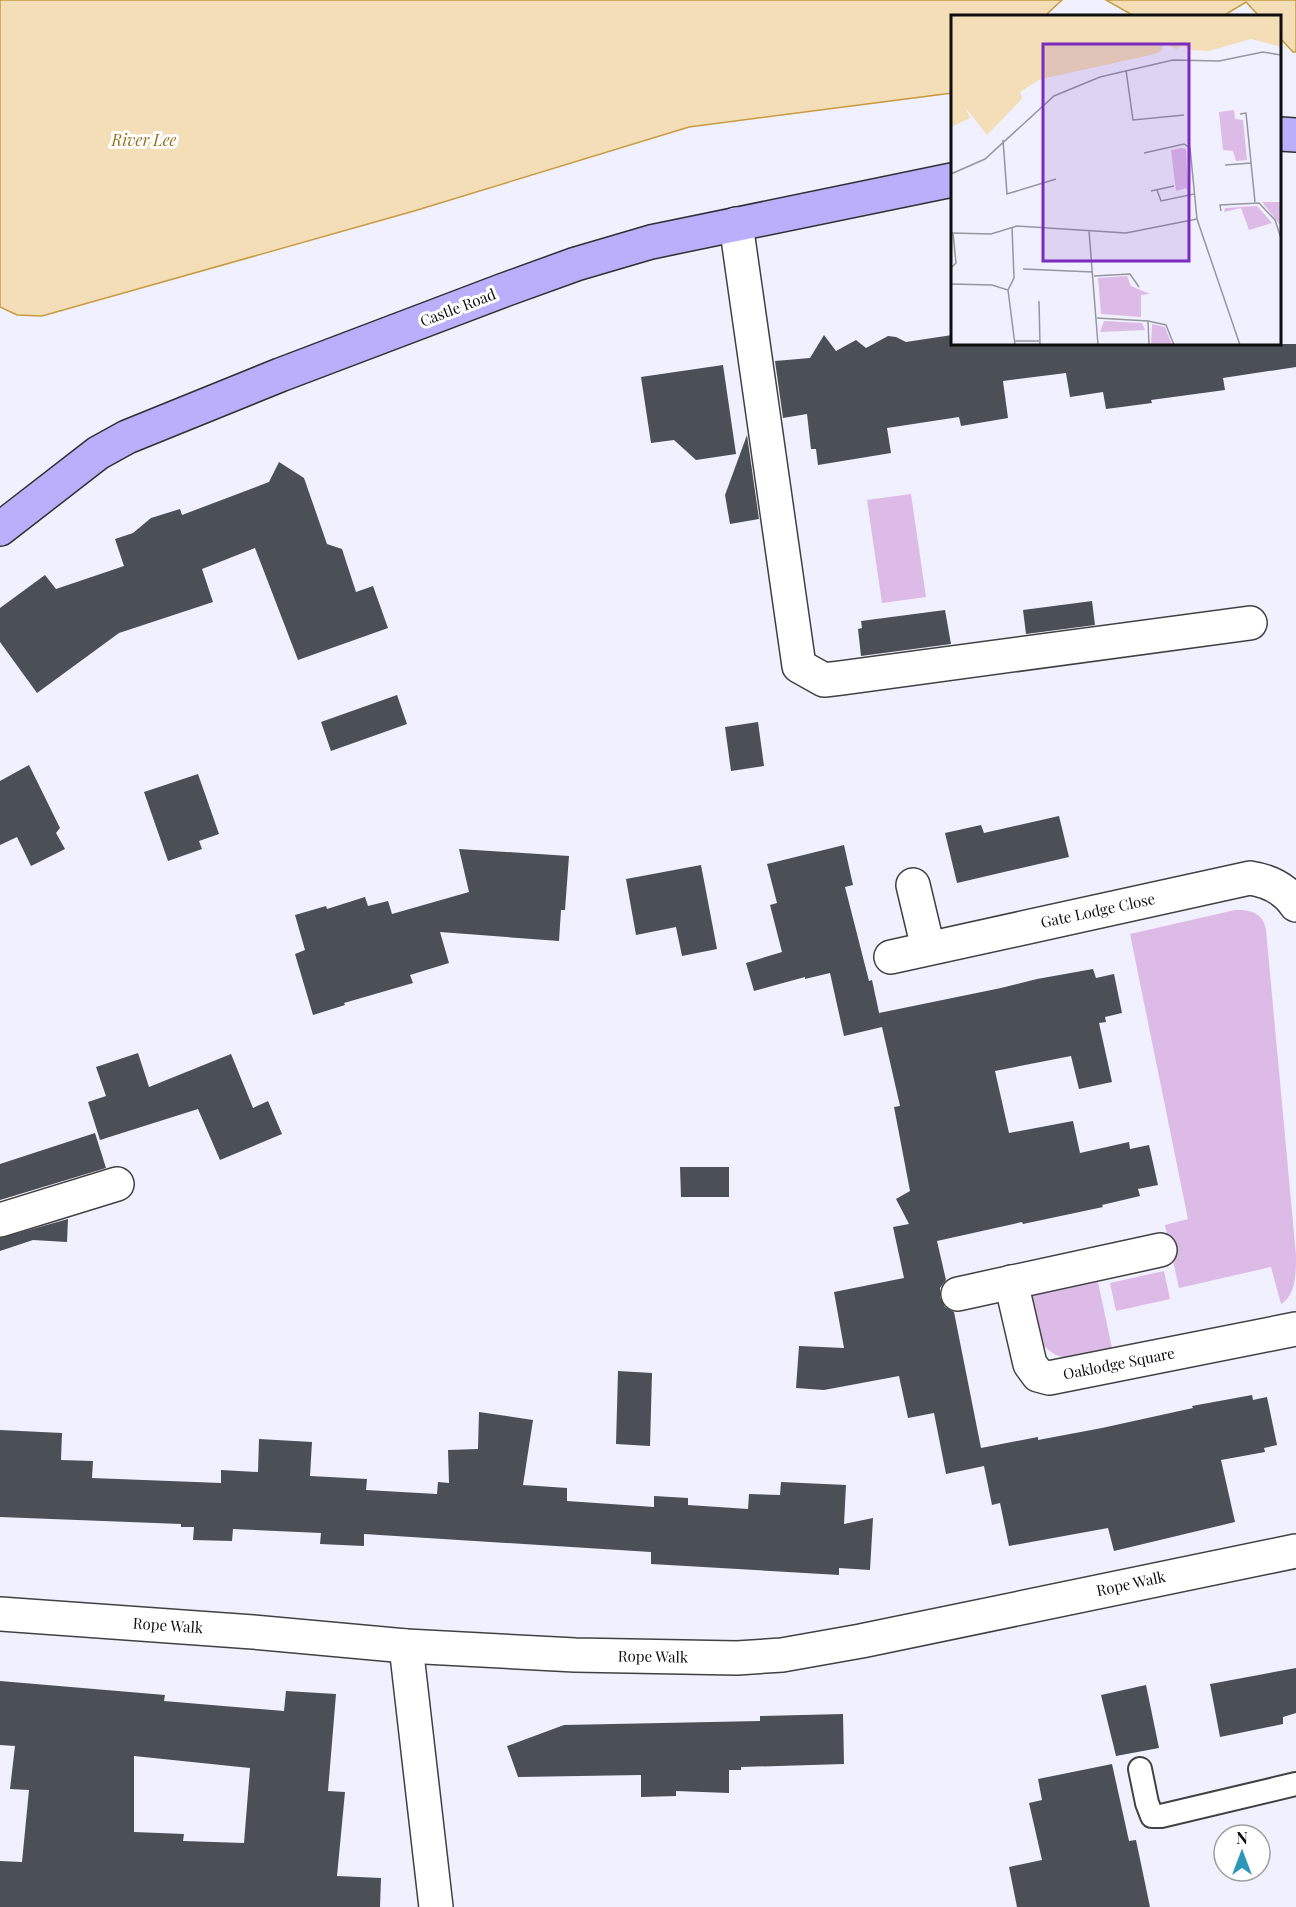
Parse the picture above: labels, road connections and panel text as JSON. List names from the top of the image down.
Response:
{
  "streets": {
    "main road": ["Castle Road"],
    "street": ["Gate Lodge Close", "Oaklodge Square", "Rope Walk"]
  },
  "water": ["River Lee"],
  "north": "top"
}
